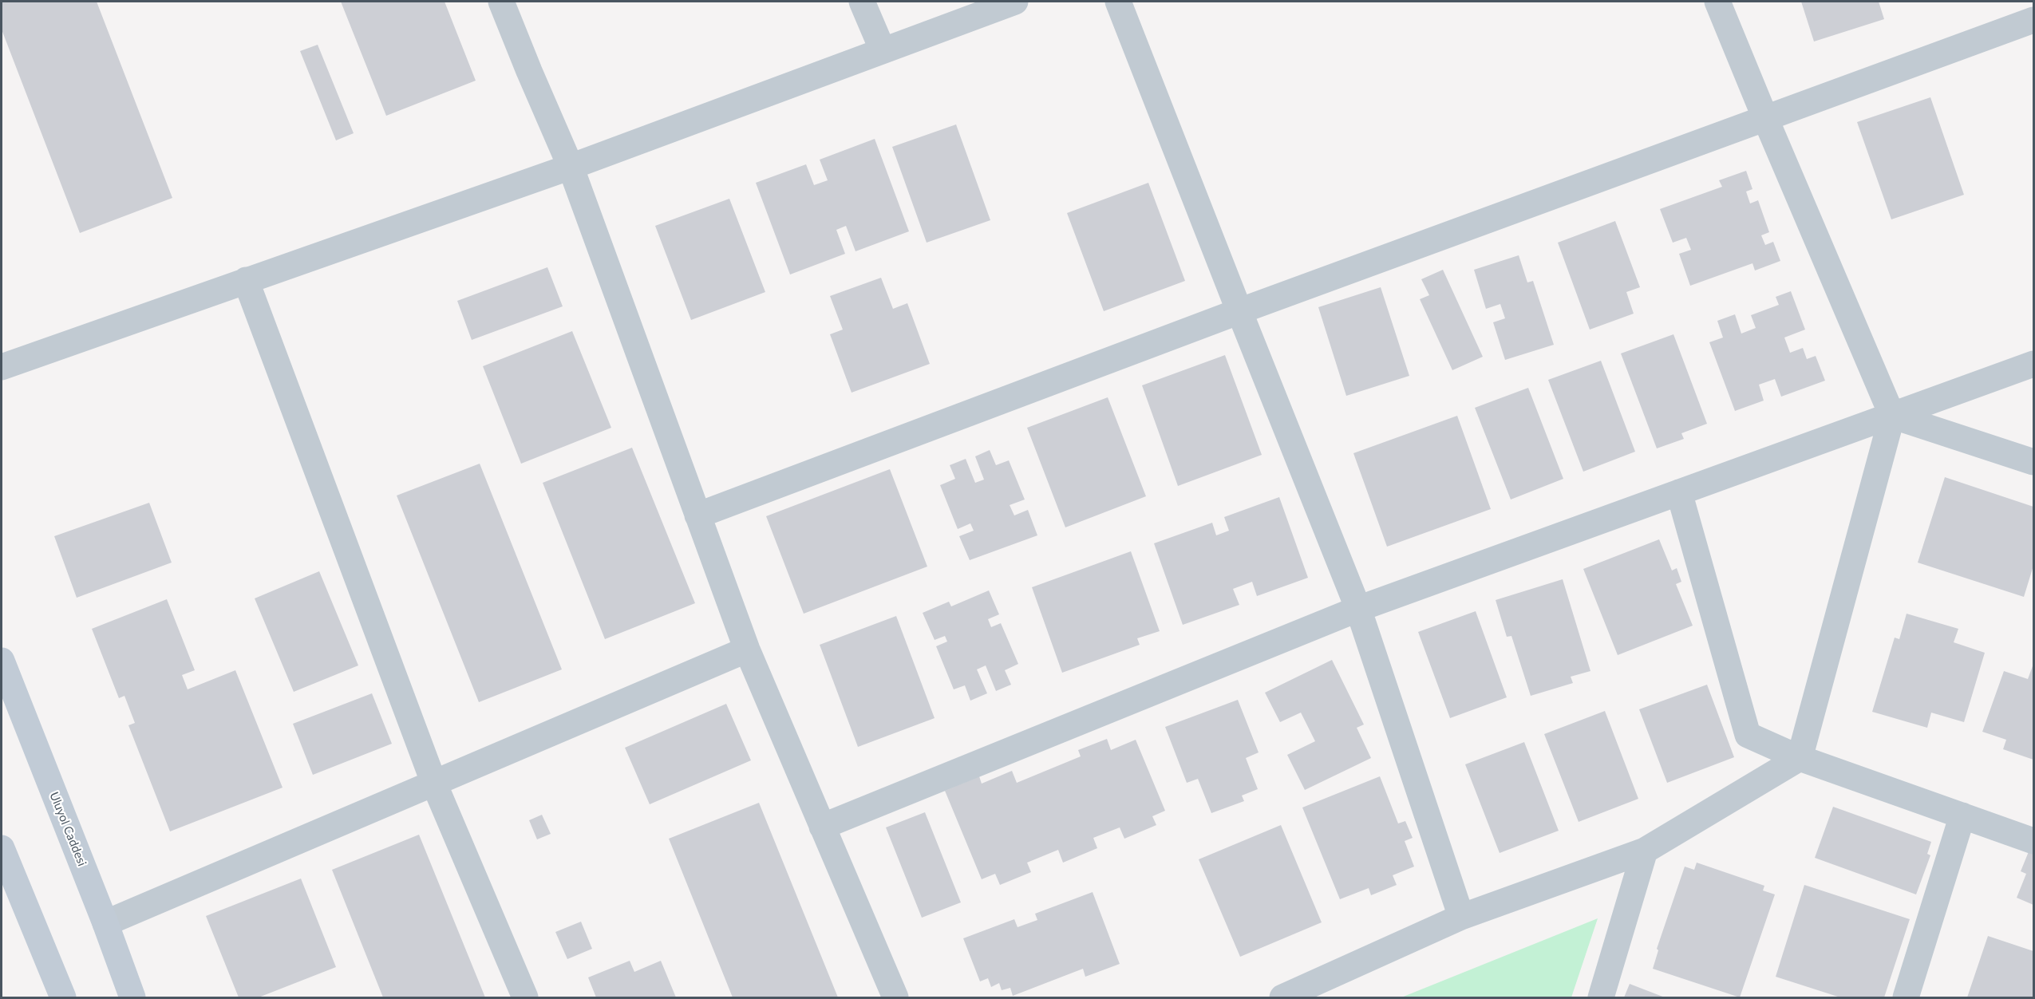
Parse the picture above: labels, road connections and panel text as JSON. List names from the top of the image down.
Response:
{
  "streets": {
    "main road": ["Uluyol Caddesi"]
  }
}
